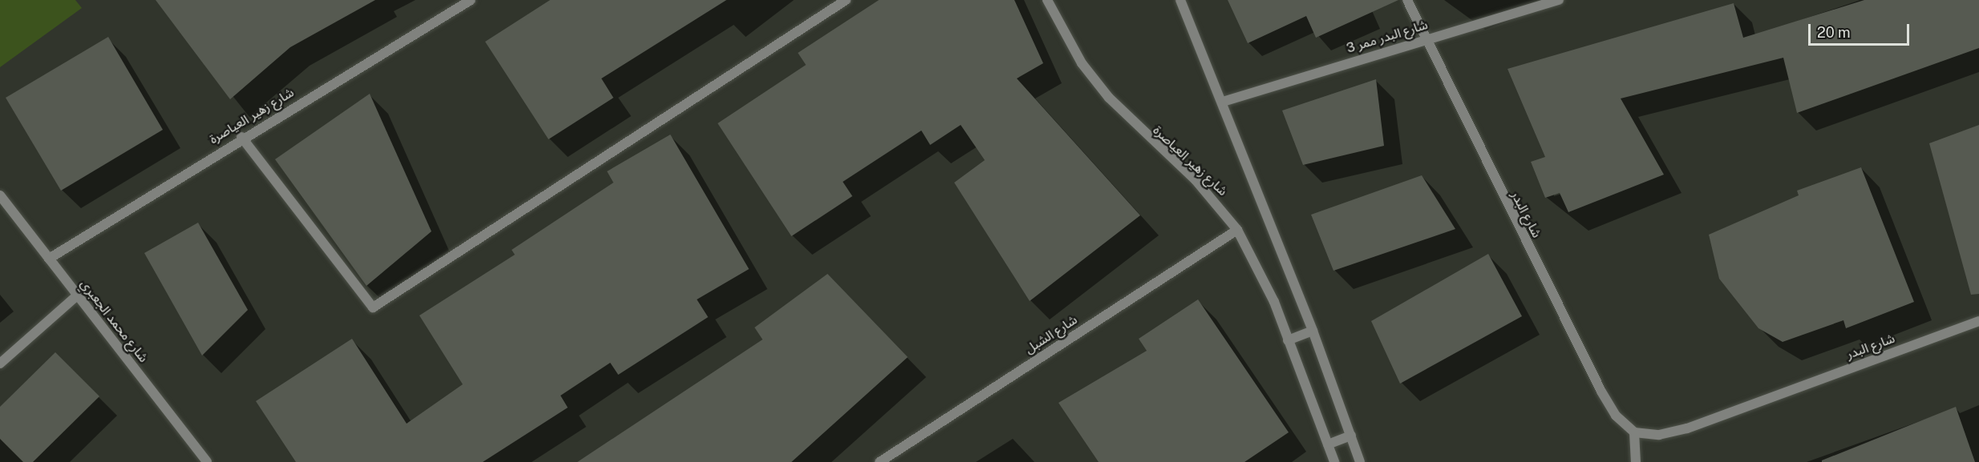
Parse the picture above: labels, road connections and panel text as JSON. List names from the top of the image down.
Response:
{
  "streets": {
    "street": [
      "شارع البدر ممر 3",
      "شارع زهير العياصرة",
      "شارع البدر",
      "شارع محمد الجعبري",
      "شارع الشبل"
    ]
  },
  "crossings": [
    ["شارع البدر ممر 3", "شارع البدر"],
    ["شارع زهير العياصرة", "شارع محمد الجعبري"],
    ["شارع زهير العياصرة", "شارع الشبل"]
  ],
  "scale_bar": "20 m"
}
